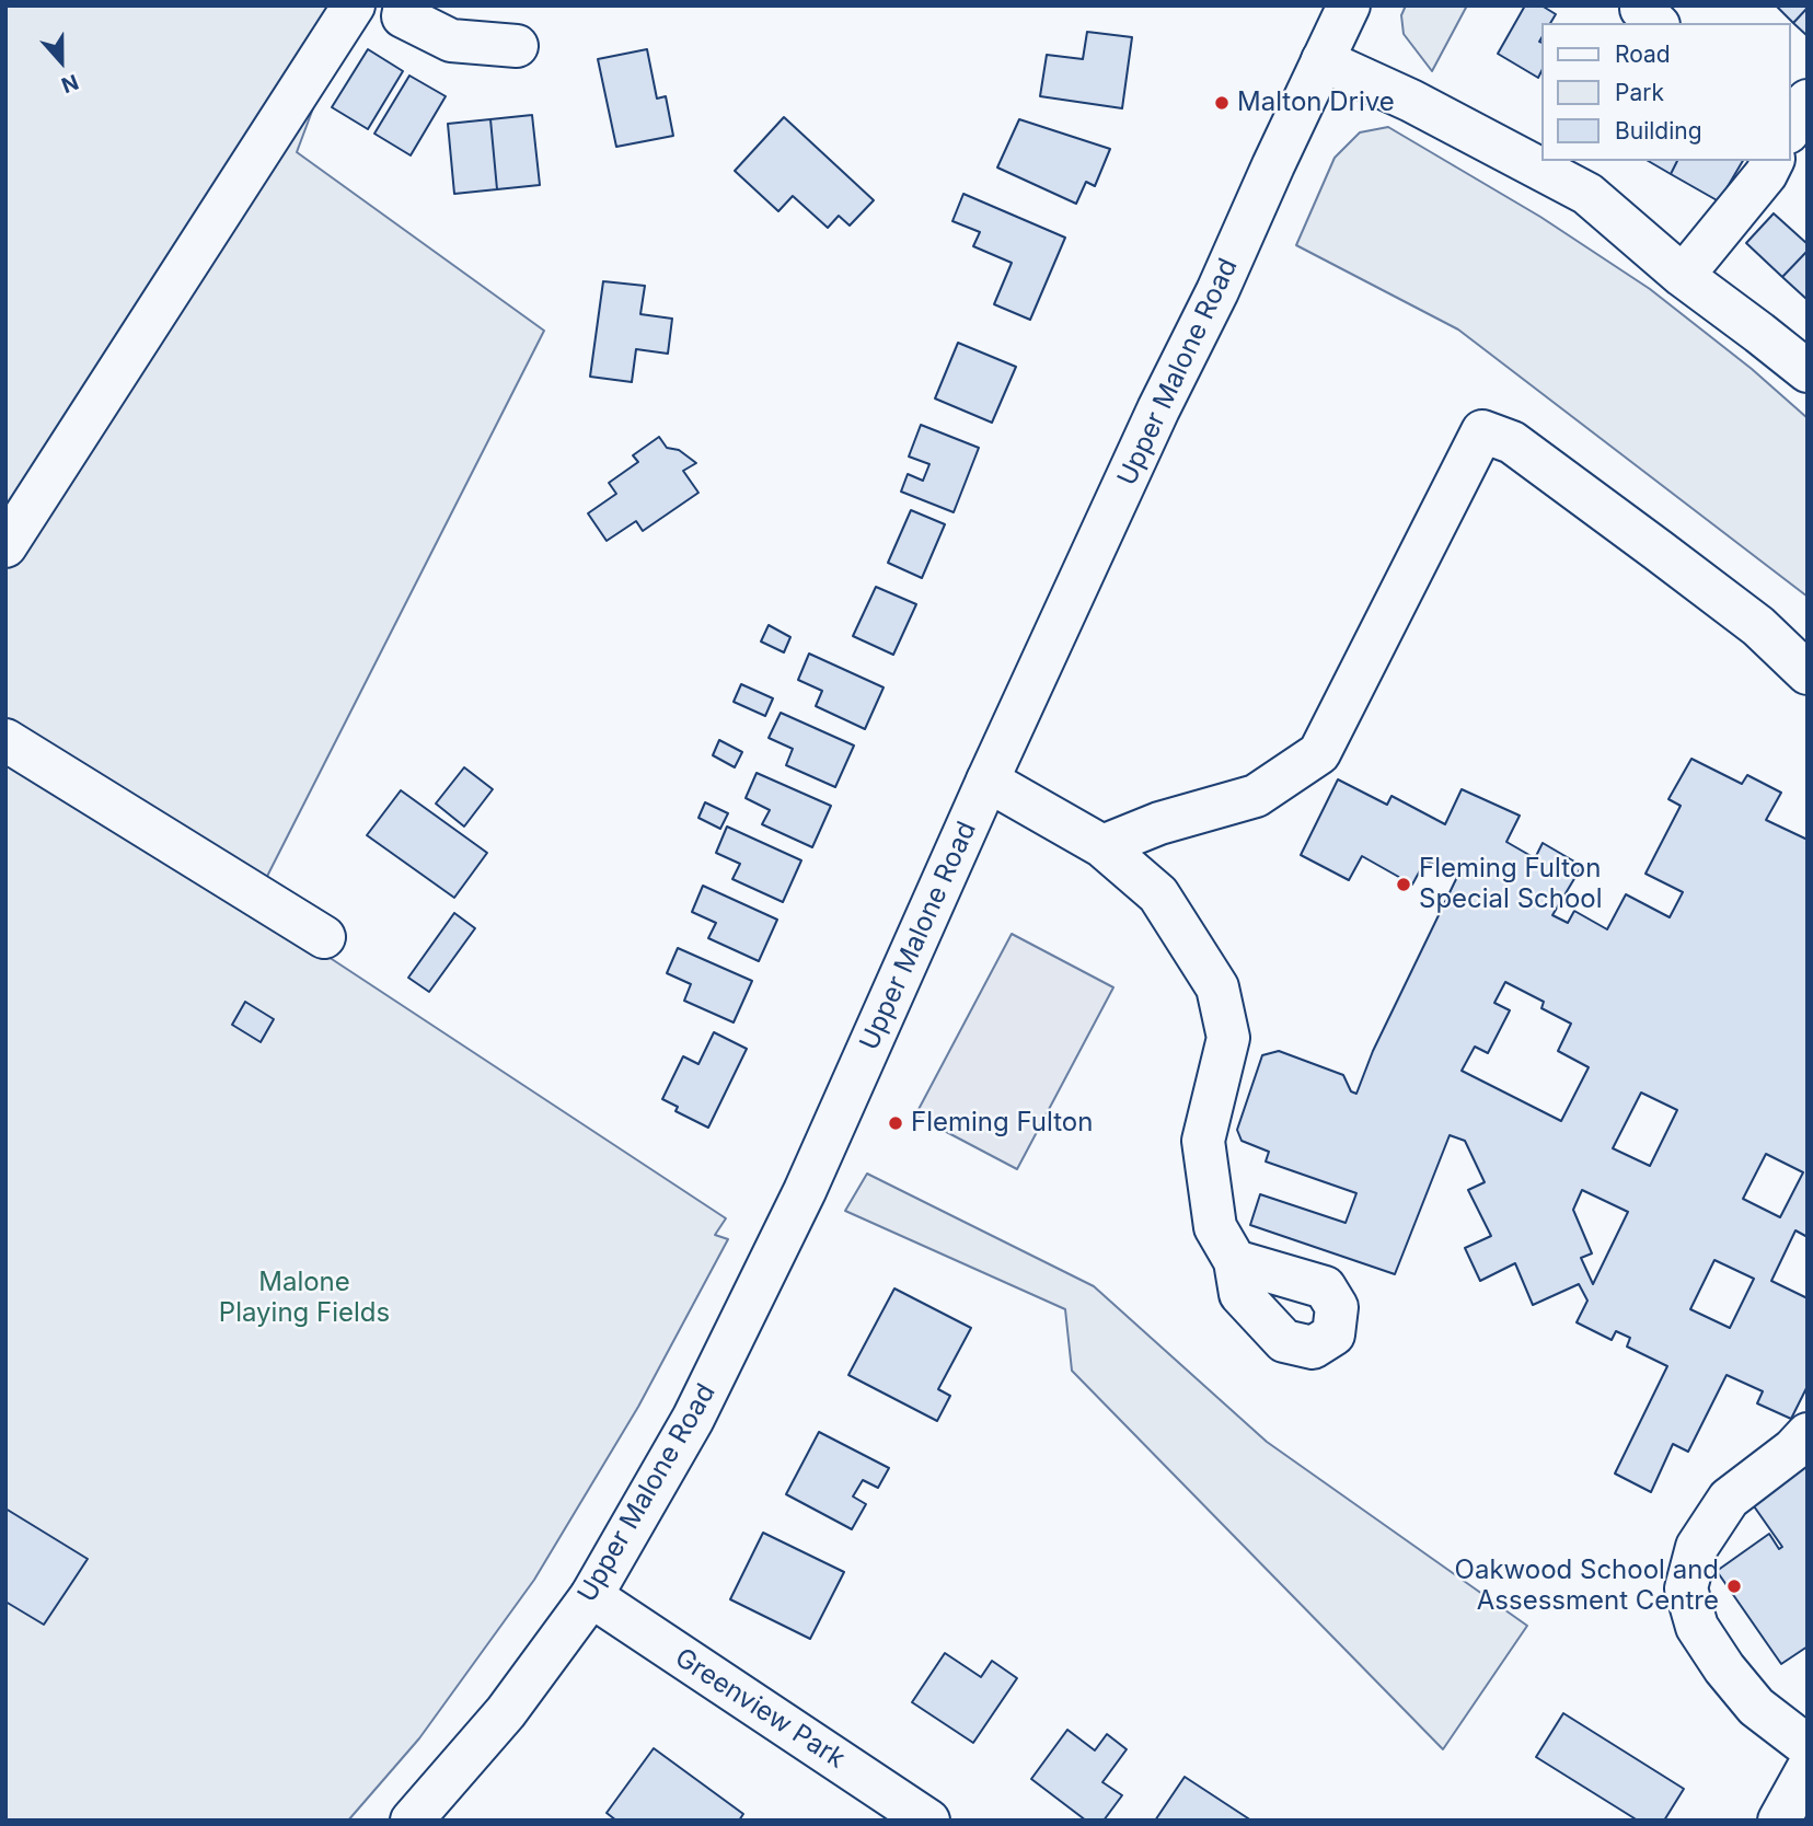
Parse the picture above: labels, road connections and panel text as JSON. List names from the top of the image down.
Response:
{
  "streets": {
    "main road": ["Upper Malone Road", "Greenview Park"]
  },
  "crossings": [
    ["Upper Malone Road", "Greenview Park"]
  ],
  "parks": ["Malone Playing Fields"],
  "places": [
    "Malton Drive",
    "Fleming Fulton Special School",
    "Fleming Fulton",
    "Oakwood School and Assessment Centre"
  ],
  "legend": ["Road", "Park", "Building"],
  "north": "bottom"
}
